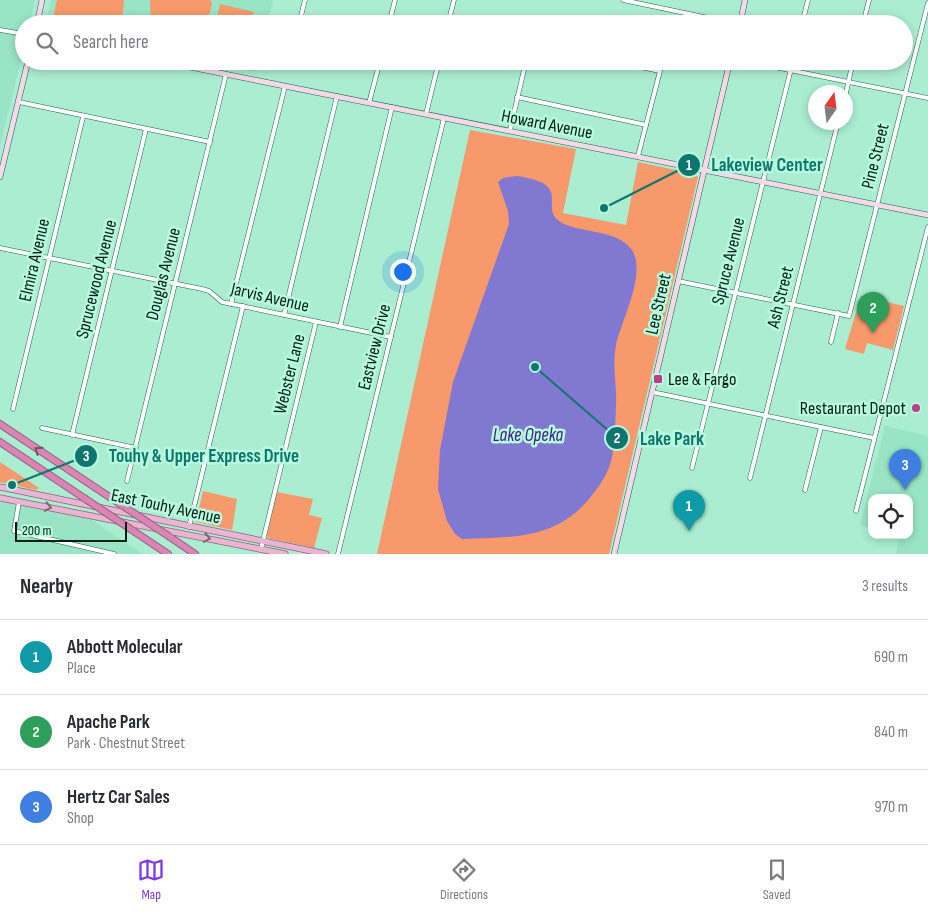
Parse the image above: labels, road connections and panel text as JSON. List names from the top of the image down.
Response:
{
  "streets": {
    "main road": ["East Touhy Avenue"],
    "street": [
      "Howard Avenue",
      "Pine Street",
      "Elmira Avenue",
      "Spruce Avenue",
      "Douglas Avenue",
      "Sprucewood Avenue",
      "Jarvis Avenue",
      "Ash Street",
      "Lee Street",
      "Eastview Drive",
      "Webster Lane"
    ]
  },
  "crossings": [
    ["Howard Avenue", "Pine Street"],
    ["Howard Avenue", "Spruce Avenue"],
    ["Howard Avenue", "Douglas Avenue"],
    ["Howard Avenue", "Ash Street"],
    ["Howard Avenue", "Lee Street"],
    ["Howard Avenue", "Eastview Drive"],
    ["Elmira Avenue", "Jarvis Avenue"],
    ["Douglas Avenue", "Jarvis Avenue"],
    ["Sprucewood Avenue", "Jarvis Avenue"],
    ["Jarvis Avenue", "Eastview Drive"],
    ["Jarvis Avenue", "Webster Lane"],
    ["Webster Lane", "East Touhy Avenue"]
  ],
  "water": ["Lake Opeka"],
  "places": {
    "other": [
      "Lakeview Center",
      "Lake Park",
      "Restaurant Depot",
      "Touhy & Upper Express Drive"
    ],
    "transit": ["Lee & Fargo"]
  },
  "scale_bar": "200 m",
  "north": "top",
  "page": {
    "search": "Search here",
    "pins": ["2", "3", "1"],
    "scale": "200 m",
    "heading": ["Nearby", "3 results"],
    "list": [
      {
        "mark": "1",
        "name": "Abbott Molecular",
        "note": "Place",
        "value": "690 m"
      },
      {
        "mark": "2",
        "name": "Apache Park",
        "note": "Park · Chestnut Street",
        "value": "840 m"
      },
      {
        "mark": "3",
        "name": "Hertz Car Sales",
        "note": "Shop",
        "value": "970 m"
      }
    ],
    "nav": ["Map", "Directions", "Saved"]
  }
}
